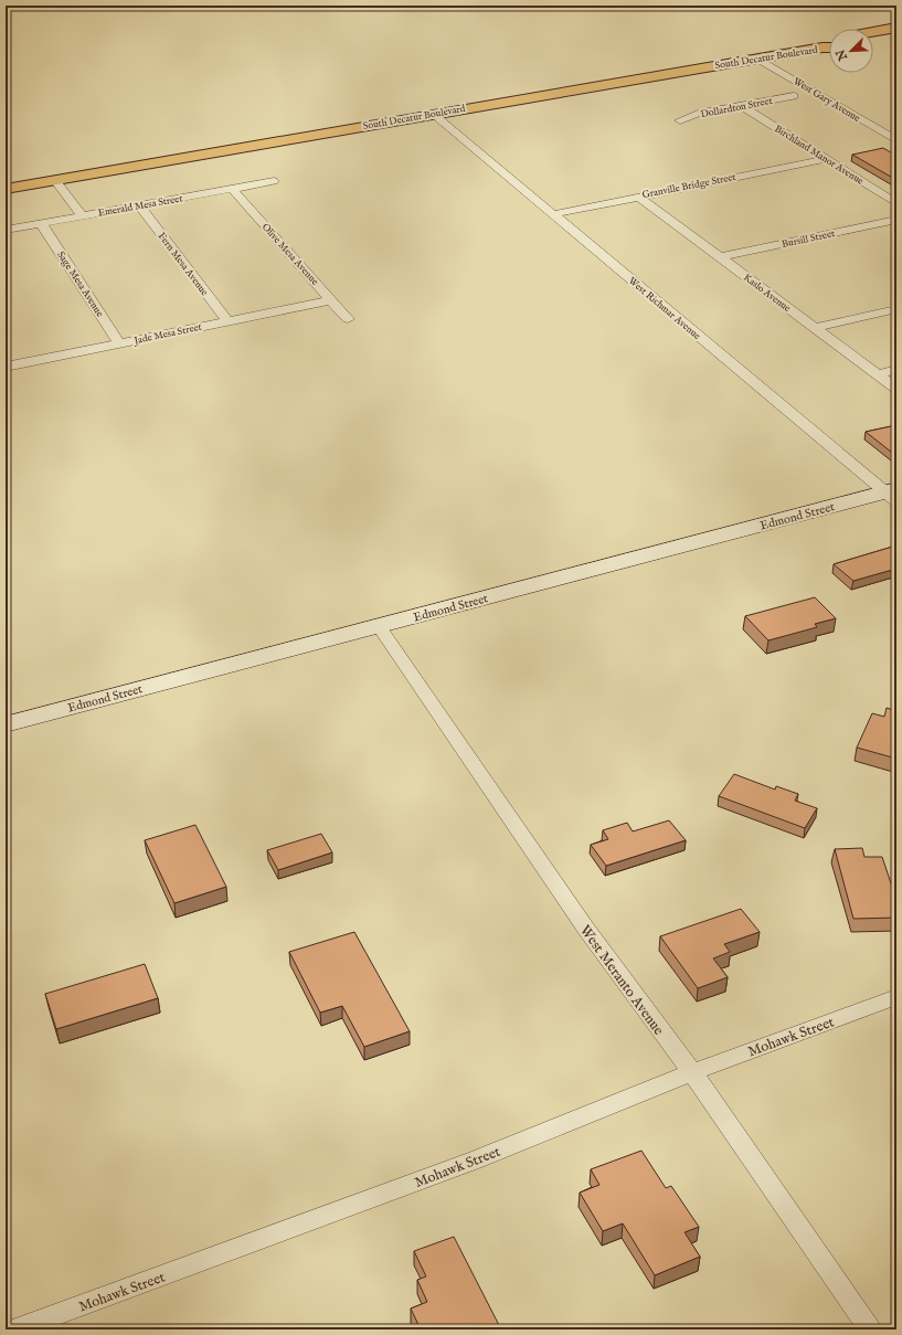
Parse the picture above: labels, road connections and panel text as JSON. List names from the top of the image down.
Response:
{
  "streets": {
    "main road": ["South Decatur Boulevard"],
    "street": [
      "West Gary Avenue",
      "Dollardton Street",
      "Birchland Manor Avenue",
      "Granville Bridge Street",
      "Emerald Mesa Street",
      "Bursill Street",
      "Olive Mesa Avenue",
      "Fern Mesa Avenue",
      "Sage Mesa Avenue",
      "Kaslo Avenue",
      "West Richmar Avenue",
      "Jade Mesa Street",
      "Edmond Street",
      "West Meranto Avenue",
      "Mohawk Street"
    ]
  },
  "crossings": [
    ["South Decatur Boulevard", "West Gary Avenue"],
    ["South Decatur Boulevard", "West Richmar Avenue"],
    ["Dollardton Street", "Birchland Manor Avenue"],
    ["Birchland Manor Avenue", "Granville Bridge Street"],
    ["Granville Bridge Street", "Kaslo Avenue"],
    ["Granville Bridge Street", "West Richmar Avenue"],
    ["Emerald Mesa Street", "Olive Mesa Avenue"],
    ["Emerald Mesa Street", "Fern Mesa Avenue"],
    ["Emerald Mesa Street", "Sage Mesa Avenue"],
    ["Bursill Street", "Kaslo Avenue"],
    ["Olive Mesa Avenue", "Jade Mesa Street"],
    ["Fern Mesa Avenue", "Jade Mesa Street"],
    ["Sage Mesa Avenue", "Jade Mesa Street"],
    ["West Richmar Avenue", "Edmond Street"],
    ["Edmond Street", "West Meranto Avenue"],
    ["West Meranto Avenue", "Mohawk Street"]
  ],
  "north": "bottom left"
}
